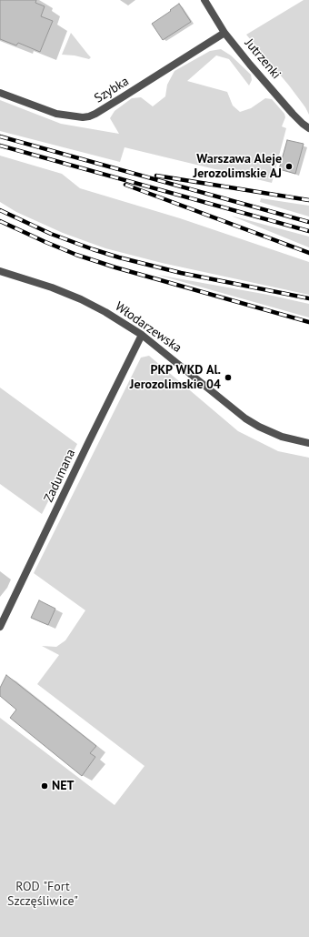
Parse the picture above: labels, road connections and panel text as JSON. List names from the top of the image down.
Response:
{
  "streets": {
    "street": [
      "Jutrzenki",
      "Szybka",
      "Włodarzewska",
      "Zadumana"
    ]
  },
  "crossings": [
    ["Jutrzenki", "Szybka"],
    ["Włodarzewska", "Zadumana"]
  ],
  "parks": ["ROD \"Fort Szczęśliwice\""],
  "places": ["Warszawa Aleje Jerozolimskie AJ", "PKP WKD Al. Jerozolimskie 04", "NET"]
}
